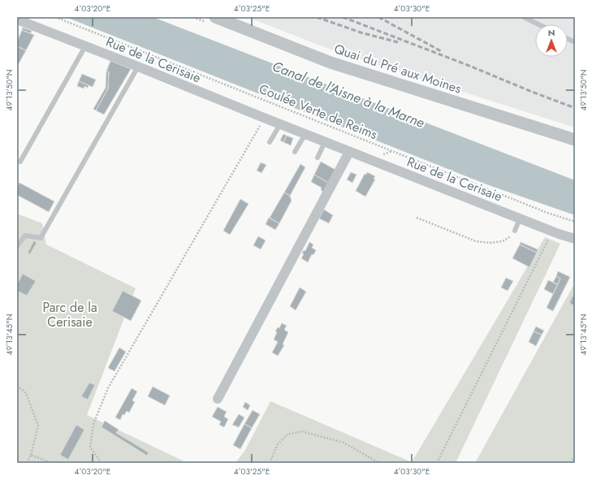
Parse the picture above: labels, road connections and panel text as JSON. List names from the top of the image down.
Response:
{
  "streets": {
    "street": ["Rue de la Cerisaie", "Quai du Pré aux Moines"],
    "path": ["Coulée Verte de Reims"]
  },
  "water": ["Canal de l'Aisne à la Marne"],
  "parks": ["Parc de la Cerisaie"],
  "north": "top",
  "coordinates": [
    "4°03'20\"E",
    "4°03'25\"E",
    "4°03'30\"E",
    "49°13'50\"N",
    "49°13'45\"N"
  ]
}
